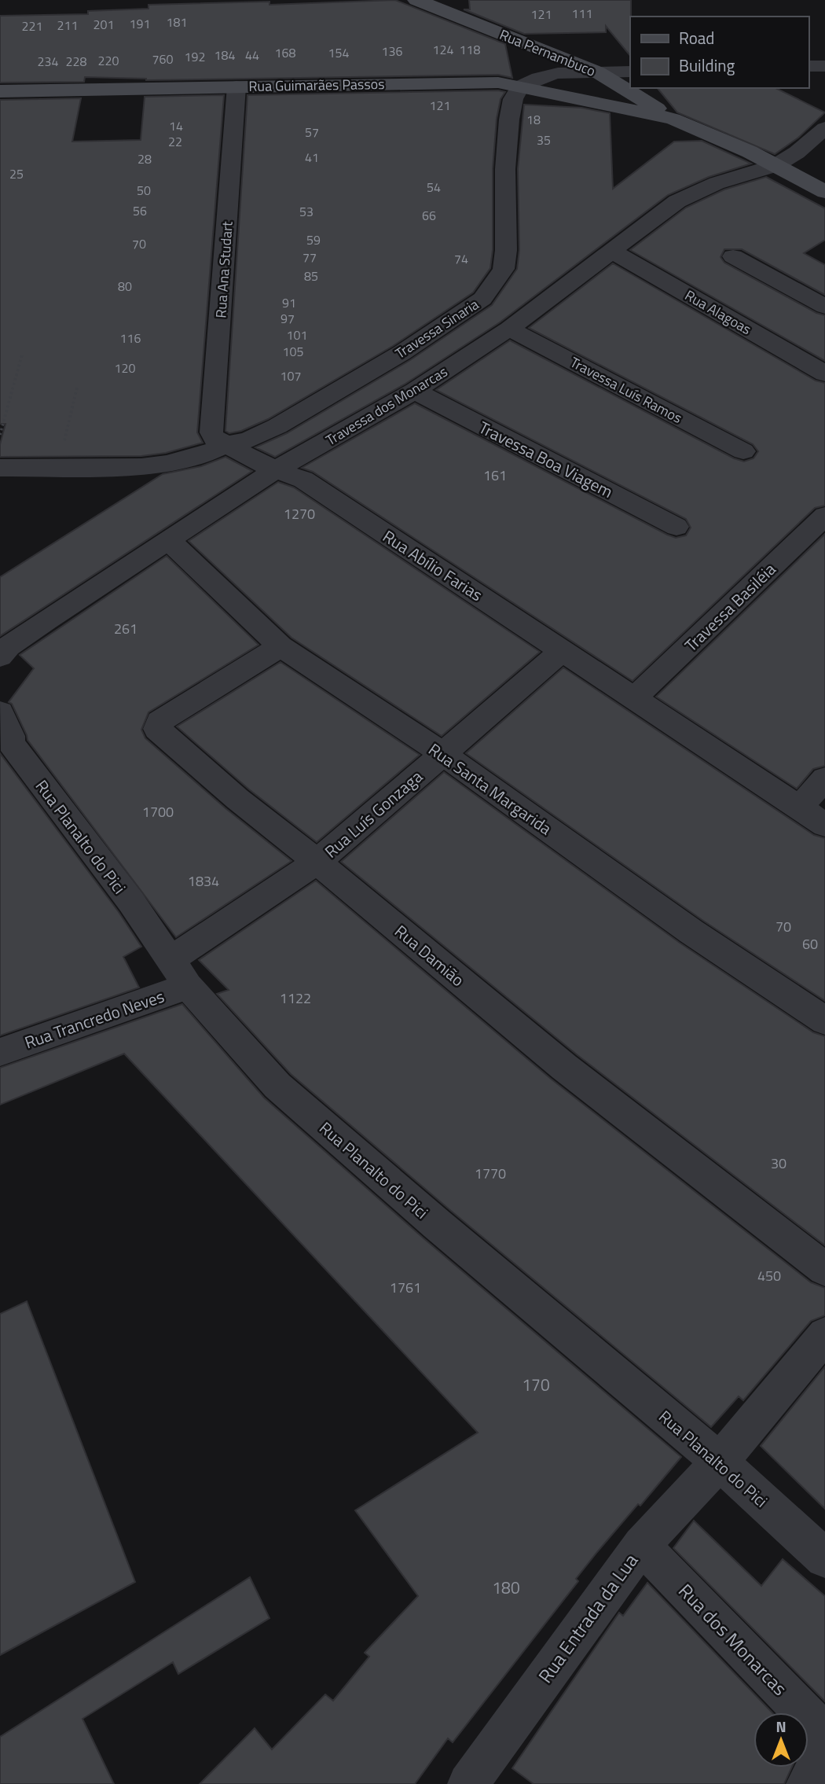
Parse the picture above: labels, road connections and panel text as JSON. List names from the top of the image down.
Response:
{
  "streets": {
    "street": [
      "Rua Pernambuco",
      "Rua Guimarães Passos",
      "Rua Ana Studart",
      "Rua Alagoas",
      "Travessa Sinaria",
      "Travessa Luís Ramos",
      "Travessa dos Monarcas",
      "Travessa Boa Viagem",
      "Rua Abílio Farias",
      "Travessa Basiléia",
      "Rua Santa Margarida",
      "Rua Luís Gonzaga",
      "Rua Planalto do Pici",
      "Rua Damião",
      "Rua Trancredo Neves",
      "Rua Entrada da Lua",
      "Rua dos Monarcas"
    ]
  },
  "crossings": [
    ["Rua Pernambuco", "Rua Guimarães Passos"],
    ["Rua Pernambuco", "Travessa Sinaria"],
    ["Rua Pernambuco", "Travessa dos Monarcas"],
    ["Rua Guimarães Passos", "Rua Ana Studart"],
    ["Rua Guimarães Passos", "Travessa Sinaria"],
    ["Rua Ana Studart", "Travessa Sinaria"],
    ["Rua Ana Studart", "Rua Abílio Farias"],
    ["Rua Alagoas", "Travessa dos Monarcas"],
    ["Travessa Sinaria", "Rua Abílio Farias"],
    ["Travessa Luís Ramos", "Travessa dos Monarcas"],
    ["Travessa dos Monarcas", "Travessa Boa Viagem"],
    ["Travessa dos Monarcas", "Rua Abílio Farias"],
    ["Travessa dos Monarcas", "Rua Santa Margarida"],
    ["Rua Abílio Farias", "Travessa Basiléia"],
    ["Rua Abílio Farias", "Rua Luís Gonzaga"],
    ["Rua Santa Margarida", "Rua Luís Gonzaga"],
    ["Rua Santa Margarida", "Rua Damião"],
    ["Rua Luís Gonzaga", "Rua Planalto do Pici"],
    ["Rua Luís Gonzaga", "Rua Damião"],
    ["Rua Luís Gonzaga", "Rua Trancredo Neves"],
    ["Rua Planalto do Pici", "Rua Trancredo Neves"],
    ["Rua Planalto do Pici", "Rua Entrada da Lua"],
    ["Rua Entrada da Lua", "Rua dos Monarcas"]
  ],
  "house_numbers": [
    "111",
    "121",
    "181",
    "191",
    "201",
    "211",
    "221",
    "124",
    "118",
    "136",
    "168",
    "154",
    "184",
    "44",
    "192",
    "760",
    "220",
    "234",
    "228",
    "121",
    "18",
    "14",
    "57",
    "35",
    "22",
    "41",
    "28",
    "25",
    "54",
    "50",
    "56",
    "53",
    "66",
    "59",
    "70",
    "77",
    "74",
    "85",
    "80",
    "91",
    "97",
    "101",
    "116",
    "105",
    "120",
    "107",
    "161",
    "1270",
    "261",
    "1700",
    "1834",
    "70",
    "60",
    "1122",
    "30",
    "1770",
    "450",
    "1761",
    "170",
    "180"
  ],
  "legend": ["Road", "Building"],
  "north": "top"
}
